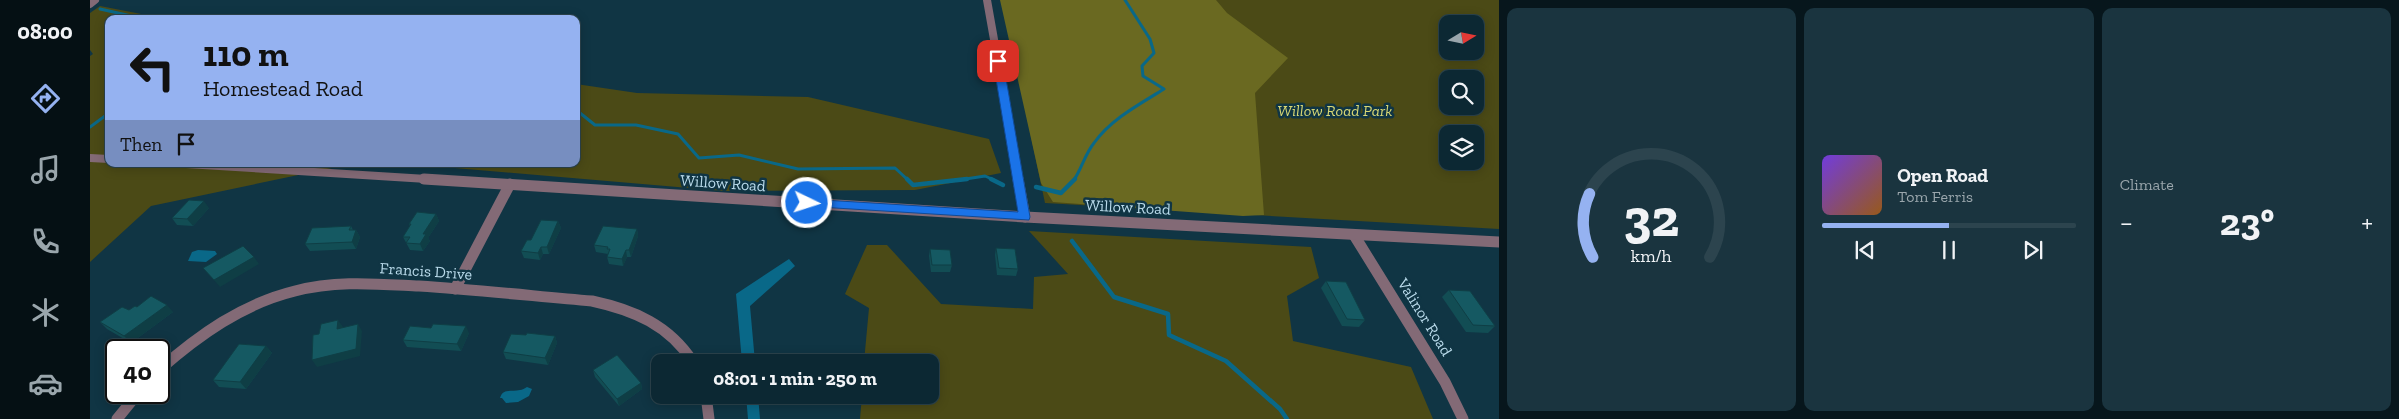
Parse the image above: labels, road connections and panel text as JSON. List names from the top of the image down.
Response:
{
  "streets": {
    "street": ["Willow Road", "Francis Drive", "Valinor Road"]
  },
  "crossings": [
    ["Willow Road", "Valinor Road"]
  ],
  "parks": ["Willow Road Park"],
  "north": "right",
  "page": {
    "tabs": "08:00",
    "tile": "Climate",
    "turn": ["110 m", "Homestead Road"],
    "then": "Then",
    "song": ["Open Road", "Tom Ferris"],
    "heat": ["−", "23°", "+"],
    "limit": "40",
    "trip": "08:01 · 1 min · 250 m",
    "gauge": ["32", "km/h"]
  }
}
